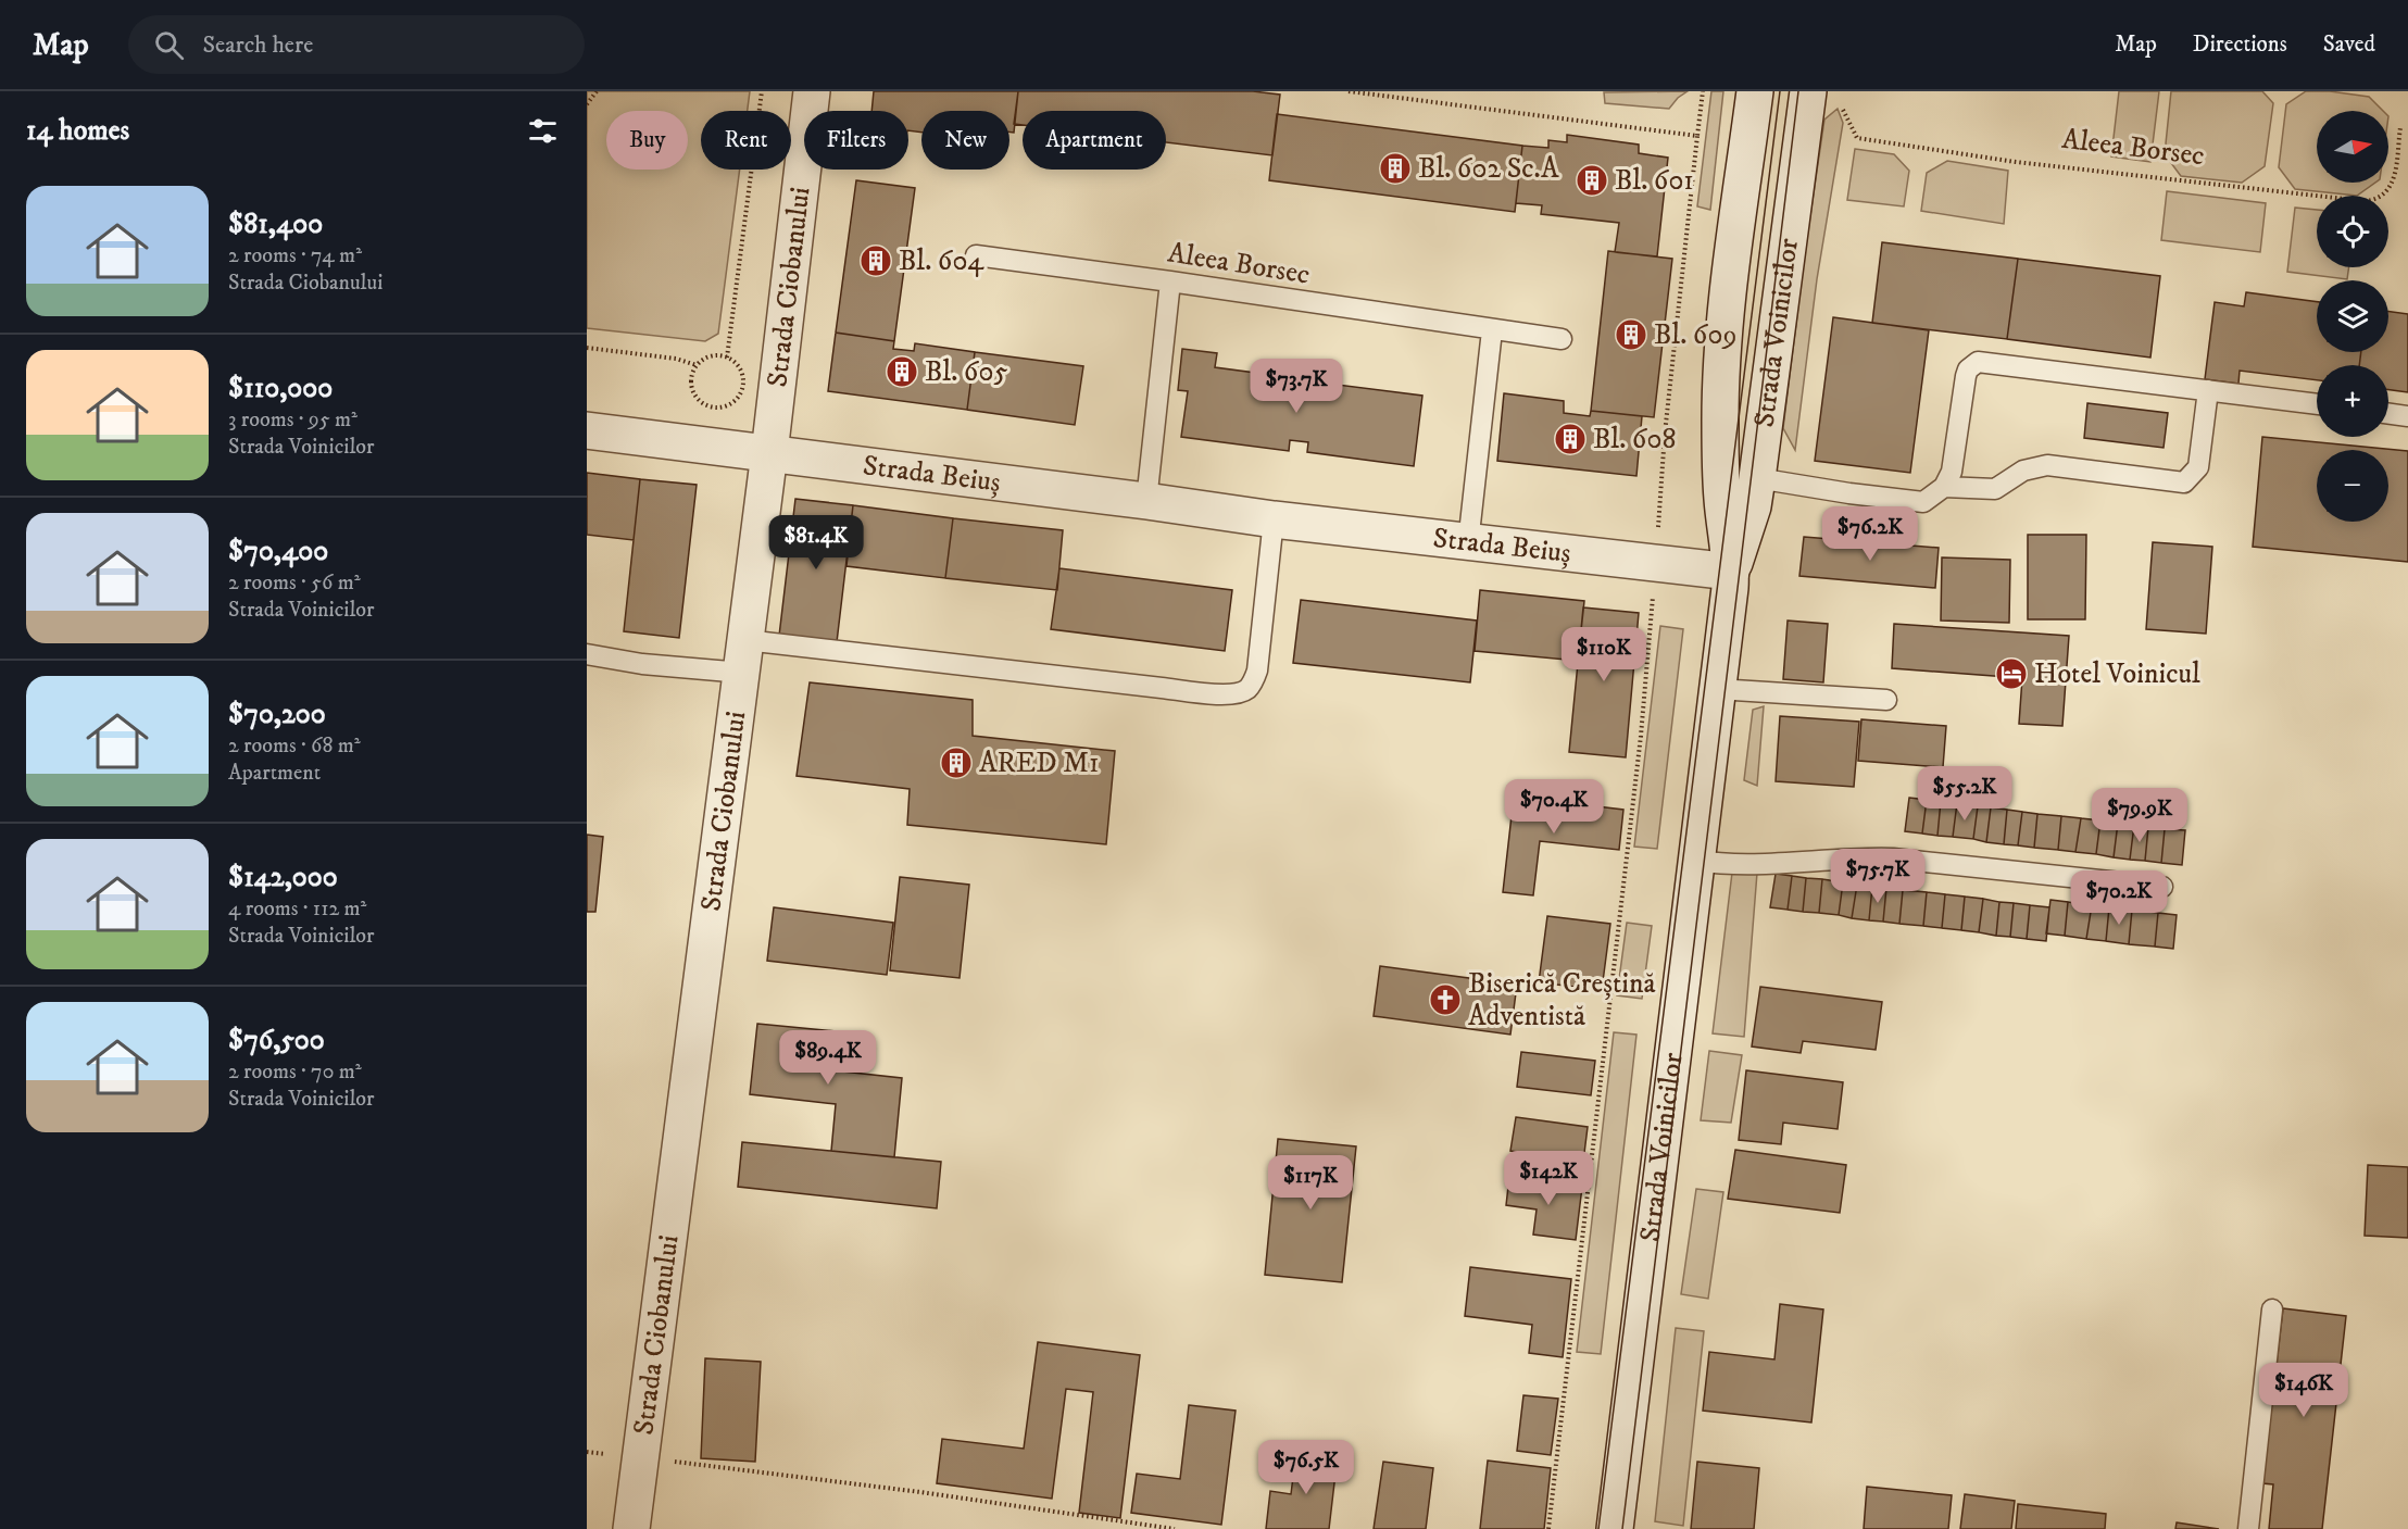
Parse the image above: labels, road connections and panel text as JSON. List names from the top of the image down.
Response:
{
  "streets": {
    "street": ["Strada Ciobanului", "Strada Voinicilor", "Strada Beiuș"],
    "lane": ["Aleea Borsec"]
  },
  "crossings": [
    ["Strada Ciobanului", "Strada Beiuș"],
    ["Strada Voinicilor", "Strada Beiuș"]
  ],
  "places": {
    "building": [
      "Bl. 602 Sc.A",
      "Bl. 601",
      "Bl. 604",
      "Bl. 609",
      "Bl. 605",
      "Bl. 608",
      "ARED M1"
    ],
    "hotel": ["Hotel Voinicul"],
    "church": ["Biserică Creștină Adventistă"]
  },
  "north": "right",
  "page": {
    "header": "Map",
    "search": "Search here",
    "nav": ["Map", "Directions", "Saved"],
    "heading": "14 homes",
    "map_buttons": ["+", "−"],
    "chip": [
      "Buy",
      "Rent",
      "Filters",
      "New",
      "Apartment"
    ],
    "list": [
      {
        "name": "$81,400",
        "note": "2 rooms · 74 m² · Strada Ciobanului"
      },
      {
        "name": "$110,000",
        "note": "3 rooms · 95 m² · Strada Voinicilor"
      },
      {
        "name": "$70,400",
        "note": "2 rooms · 56 m² · Strada Voinicilor"
      },
      {
        "name": "$70,200",
        "note": "2 rooms · 68 m² · Apartment"
      },
      {
        "name": "$142,000",
        "note": "4 rooms · 112 m² · Strada Voinicilor"
      },
      {
        "name": "$76,500",
        "note": "2 rooms · 70 m² · Strada Voinicilor"
      }
    ],
    "price": [
      "$73.7K",
      "$76.2K",
      "$81.4K",
      "$110K",
      "$55.2K",
      "$70.4K",
      "$79.9K",
      "$75.7K",
      "$70.2K",
      "$89.4K",
      "$142K",
      "$117K",
      "$146K",
      "$76.5K"
    ]
  }
}
